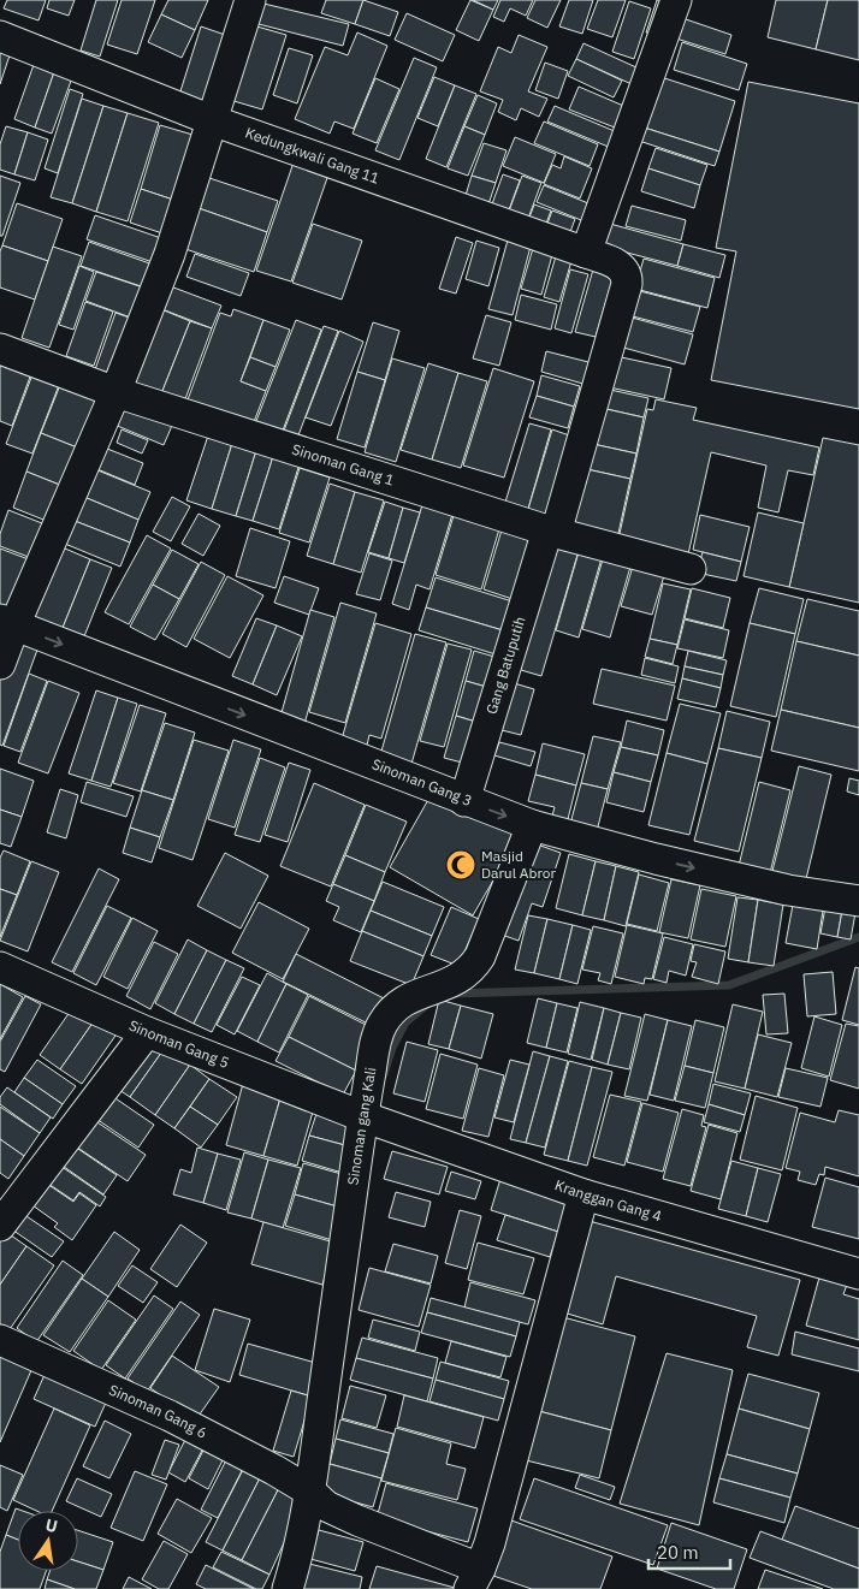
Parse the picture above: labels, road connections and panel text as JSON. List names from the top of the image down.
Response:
{
  "streets": {
    "street": [
      "Kedungkwali Gang 11",
      "Sinoman Gang 1",
      "Gang Batuputih",
      "Sinoman Gang 3",
      "Sinoman Gang 5",
      "Sinoman gang Kali",
      "Kranggan Gang 4",
      "Sinoman Gang 6"
    ]
  },
  "crossings": [
    ["Kedungkwali Gang 11", "Gang Batuputih"],
    ["Sinoman Gang 1", "Gang Batuputih"],
    ["Gang Batuputih", "Sinoman Gang 3"],
    ["Sinoman Gang 3", "Sinoman gang Kali"],
    ["Sinoman Gang 5", "Sinoman gang Kali"],
    ["Sinoman Gang 5", "Kranggan Gang 4"],
    ["Sinoman gang Kali", "Kranggan Gang 4"],
    ["Sinoman gang Kali", "Sinoman Gang 6"]
  ],
  "one_way": ["Sinoman Gang 3"],
  "places": {
    "mosque": ["Masjid Darul Abror"]
  },
  "scale_bar": "20 m",
  "north": "top"
}
